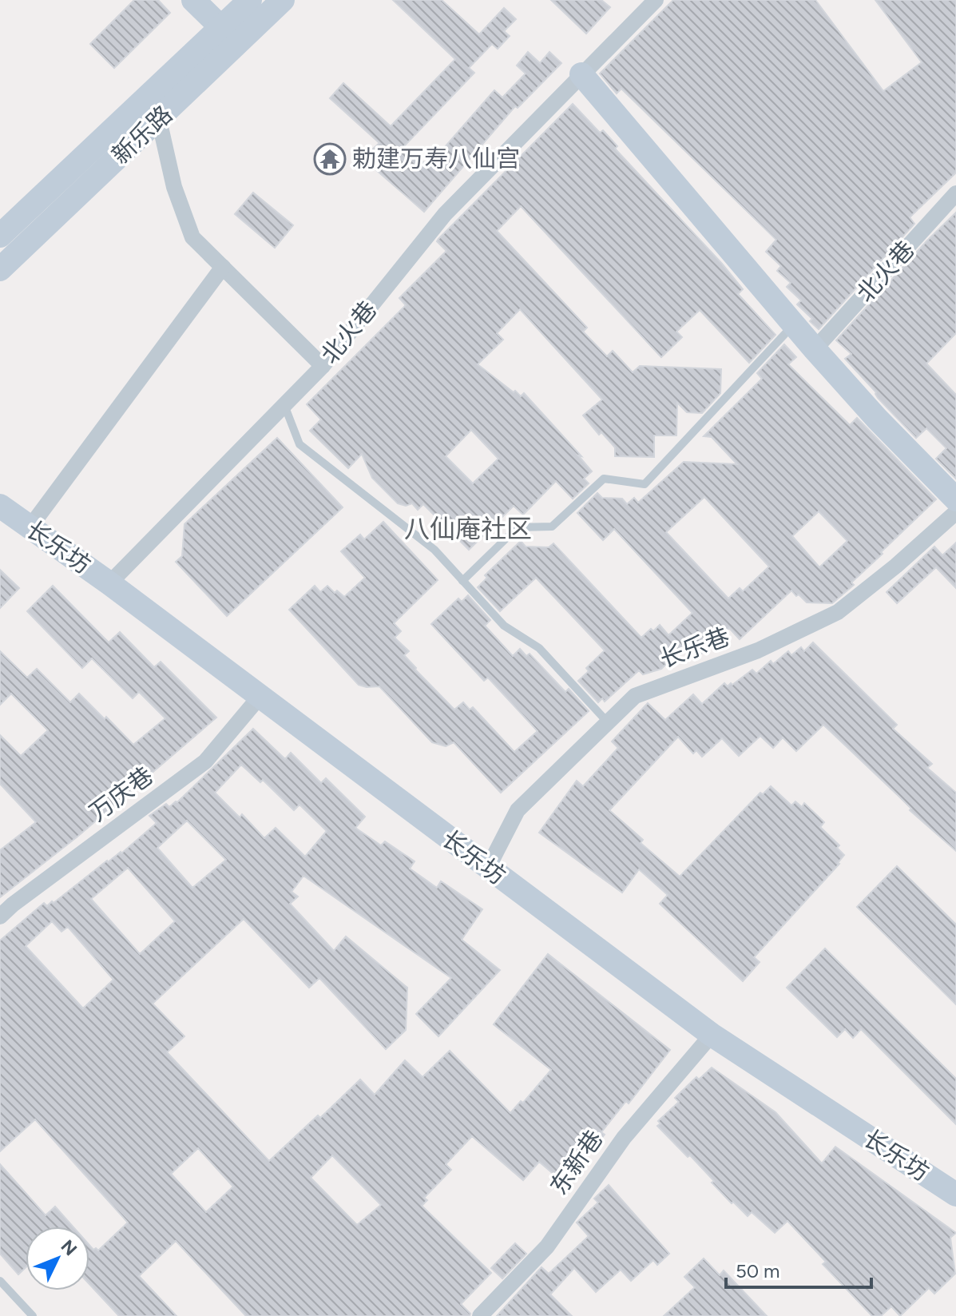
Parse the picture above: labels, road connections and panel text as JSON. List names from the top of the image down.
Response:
{
  "streets": {
    "street": [
      "新乐路",
      "北火巷",
      "长乐坊",
      "长乐巷",
      "万庆巷",
      "东新巷"
    ]
  },
  "crossings": [
    ["北火巷", "长乐坊"],
    ["长乐坊", "长乐巷"],
    ["长乐坊", "万庆巷"],
    ["长乐坊", "东新巷"]
  ],
  "districts": ["八仙庵社区"],
  "places": {
    "temple": ["勅建万寿八仙宫"]
  },
  "scale_bar": "50 m",
  "north": "top right"
}
